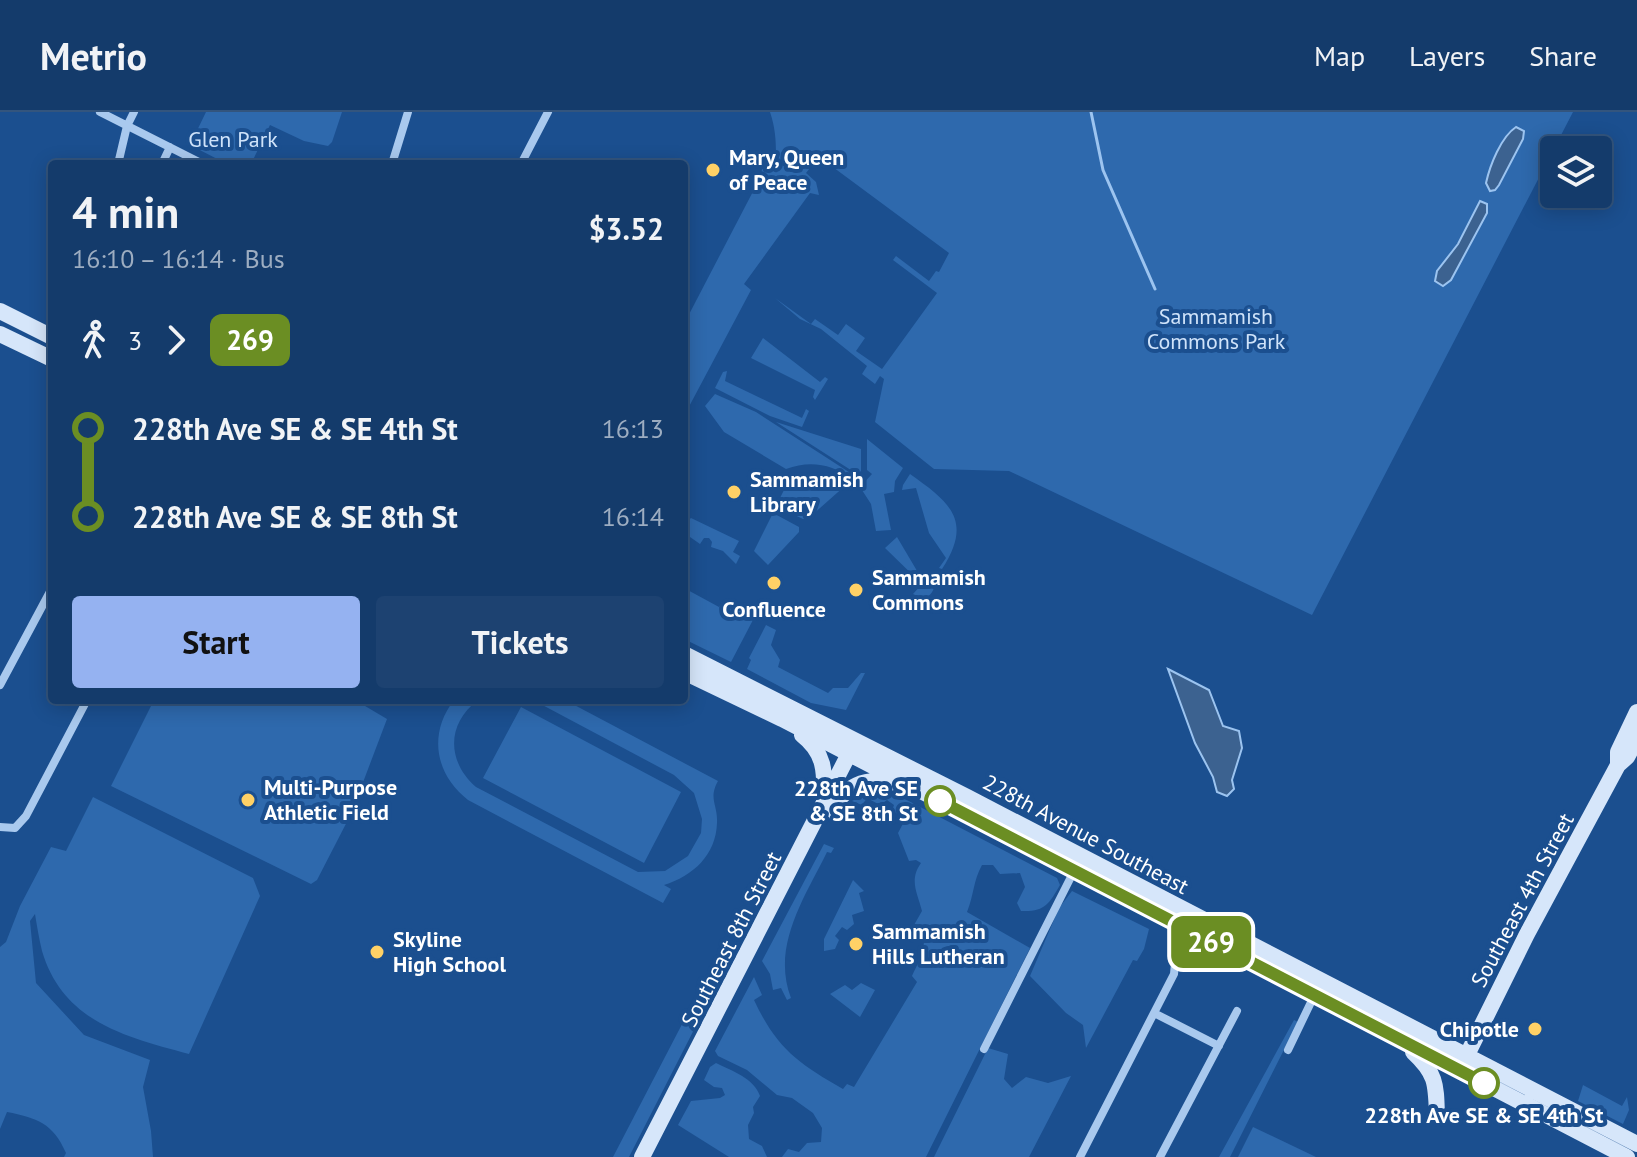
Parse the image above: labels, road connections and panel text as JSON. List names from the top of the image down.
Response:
{
  "streets": {
    "main road": ["228th Avenue Southeast", "Southeast 4th Street", "Southeast 8th Street"]
  },
  "crossings": [
    ["228th Avenue Southeast", "Southeast 4th Street"],
    ["228th Avenue Southeast", "Southeast 8th Street"]
  ],
  "parks": ["Glen Park", "Sammamish Commons Park"],
  "places": [
    "Mary, Queen of Peace",
    "Sammamish Library",
    "Confluence",
    "Sammamish Commons",
    "Multi-Purpose Athletic Field",
    "228th Ave SE & SE 8th St",
    "Sammamish Hills Lutheran",
    "Skyline High School",
    "Chipotle",
    "228th Ave SE & SE 4th St"
  ],
  "lines": ["bus line 269"],
  "page": {
    "header": "Metrio",
    "nav": ["Map", "Layers", "Share"],
    "on_map": "269",
    "heading": ["4 min", "16:10 – 16:14 · Bus", "$3.52"],
    "legs": ["3", "269"],
    "list": [
      {
        "name": "228th Ave SE & SE 4th St",
        "value": "16:13"
      },
      {
        "name": "228th Ave SE & SE 8th St",
        "value": "16:14"
      }
    ],
    "buttons": ["Start", "Tickets"]
  }
}
